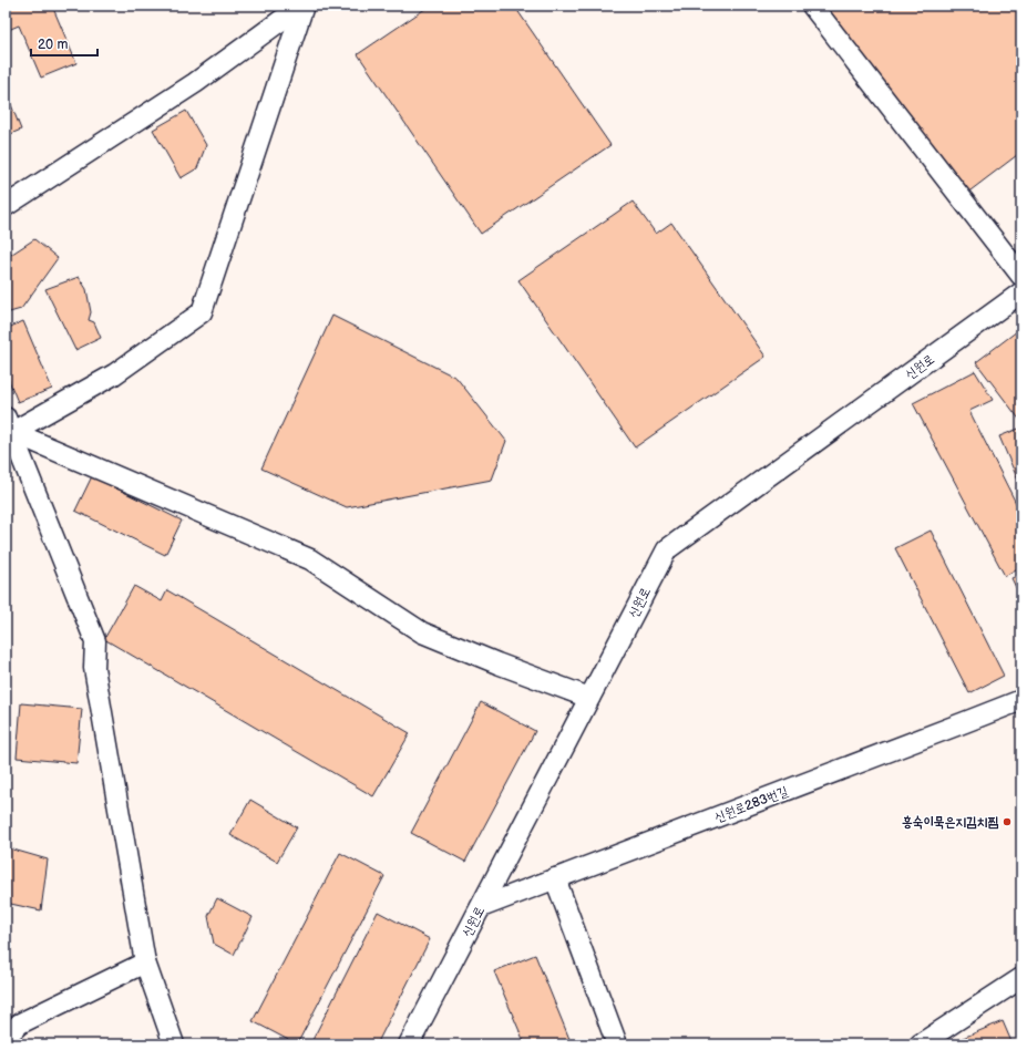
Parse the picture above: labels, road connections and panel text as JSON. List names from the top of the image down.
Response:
{
  "streets": {
    "street": ["신원로", "신원로283번길"]
  },
  "crossings": [
    ["신원로", "신원로283번길"]
  ],
  "places": ["흥숙이묵은지김치찜"],
  "scale_bar": "20 m"
}
